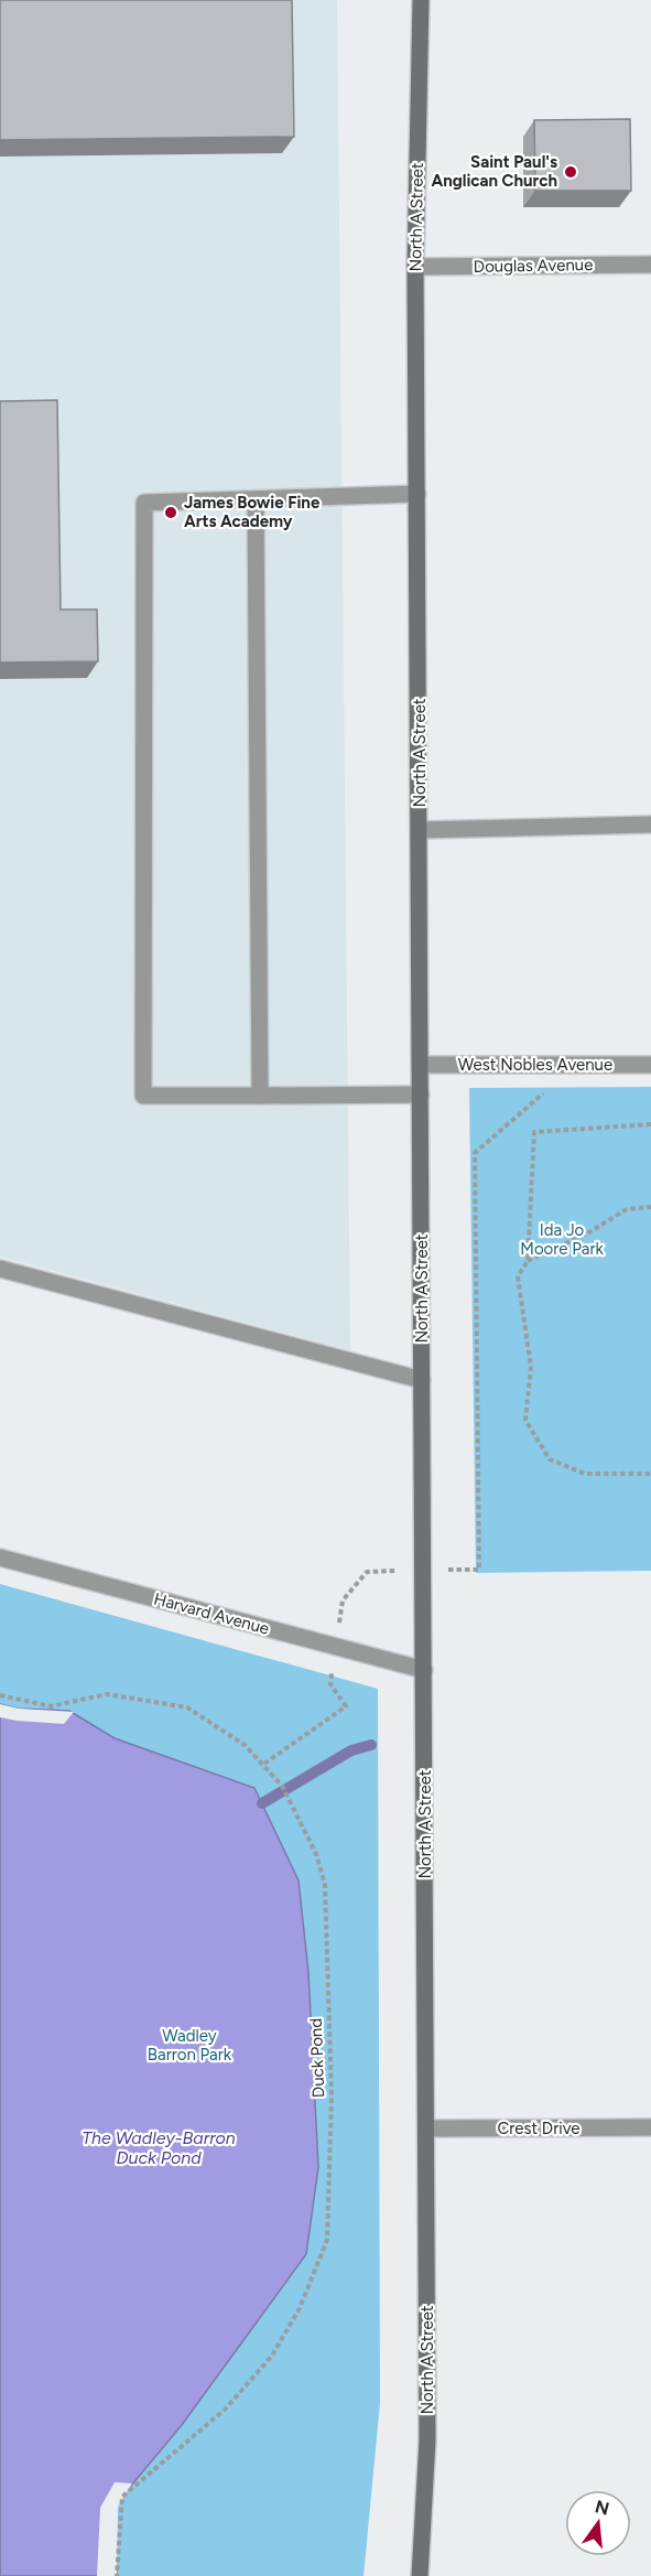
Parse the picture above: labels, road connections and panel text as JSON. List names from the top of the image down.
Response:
{
  "streets": {
    "main road": ["North A Street"],
    "street": [
      "Douglas Avenue",
      "West Nobles Avenue",
      "Harvard Avenue",
      "Crest Drive"
    ],
    "path": ["Duck Pond"]
  },
  "crossings": [
    ["North A Street", "Douglas Avenue"],
    ["North A Street", "West Nobles Avenue"],
    ["North A Street", "Harvard Avenue"],
    ["North A Street", "Crest Drive"]
  ],
  "water": ["The Wadley-Barron Duck Pond"],
  "parks": ["Ida Jo Moore Park", "Wadley Barron Park"],
  "places": ["Saint Paul's Anglican Church", "James Bowie Fine Arts Academy"],
  "north": "top"
}
